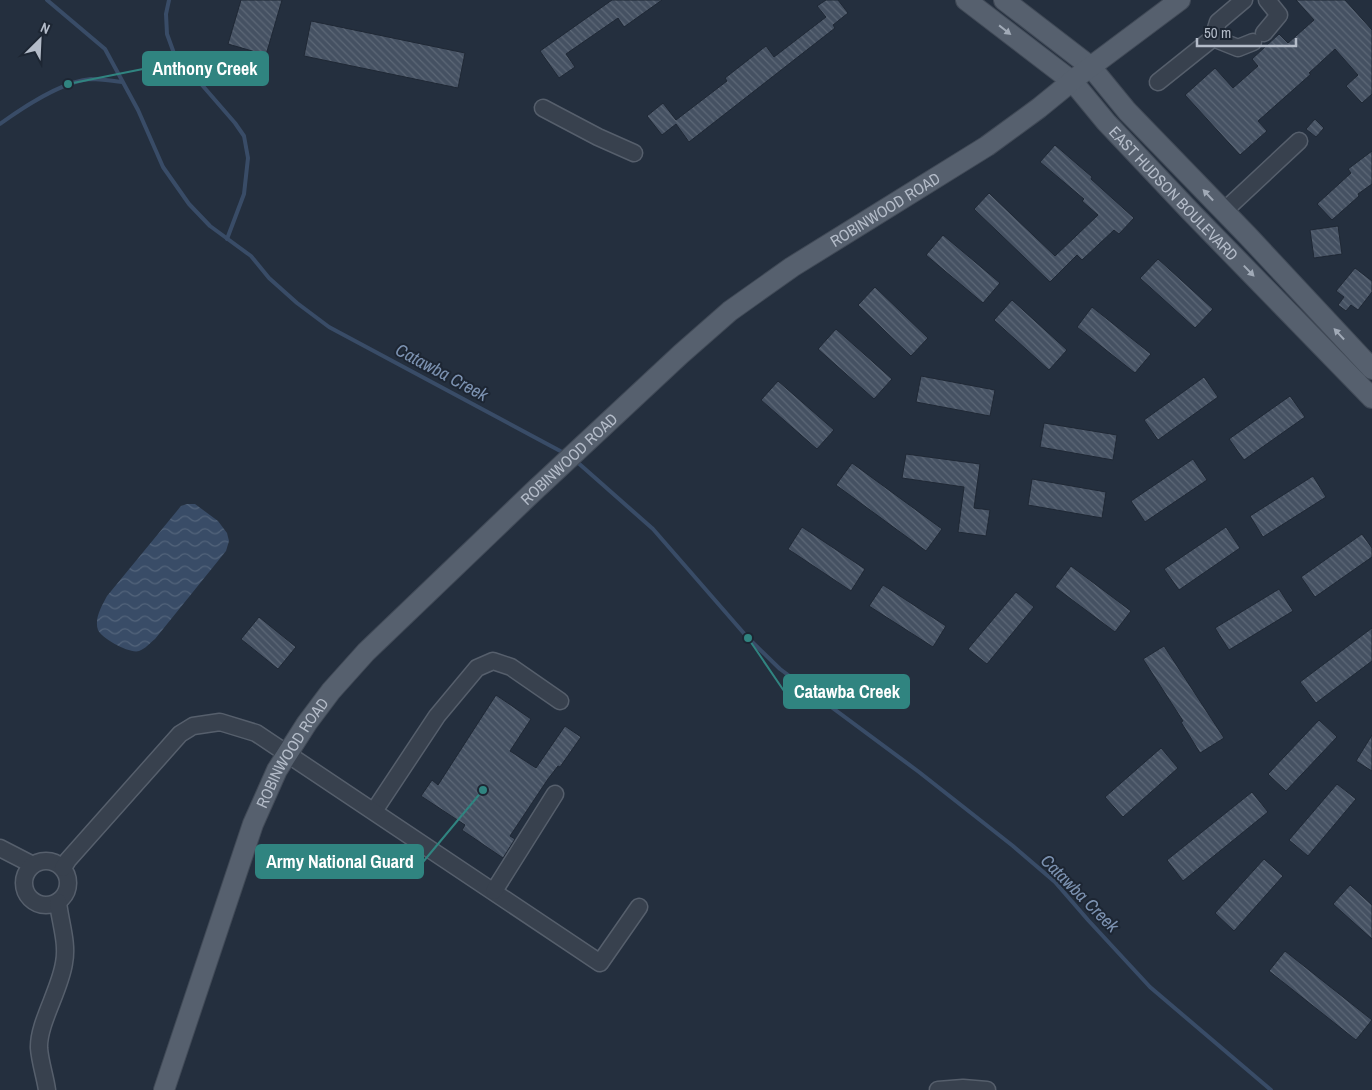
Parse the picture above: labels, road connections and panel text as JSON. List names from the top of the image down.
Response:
{
  "streets": {
    "main road": ["EAST HUDSON BOULEVARD", "ROBINWOOD ROAD"]
  },
  "crossings": [
    ["EAST HUDSON BOULEVARD", "ROBINWOOD ROAD"]
  ],
  "water": ["Catawba Creek"],
  "places": ["Anthony Creek", "Catawba Creek", "Army National Guard"],
  "scale_bar": "50 m",
  "north": "top right"
}
